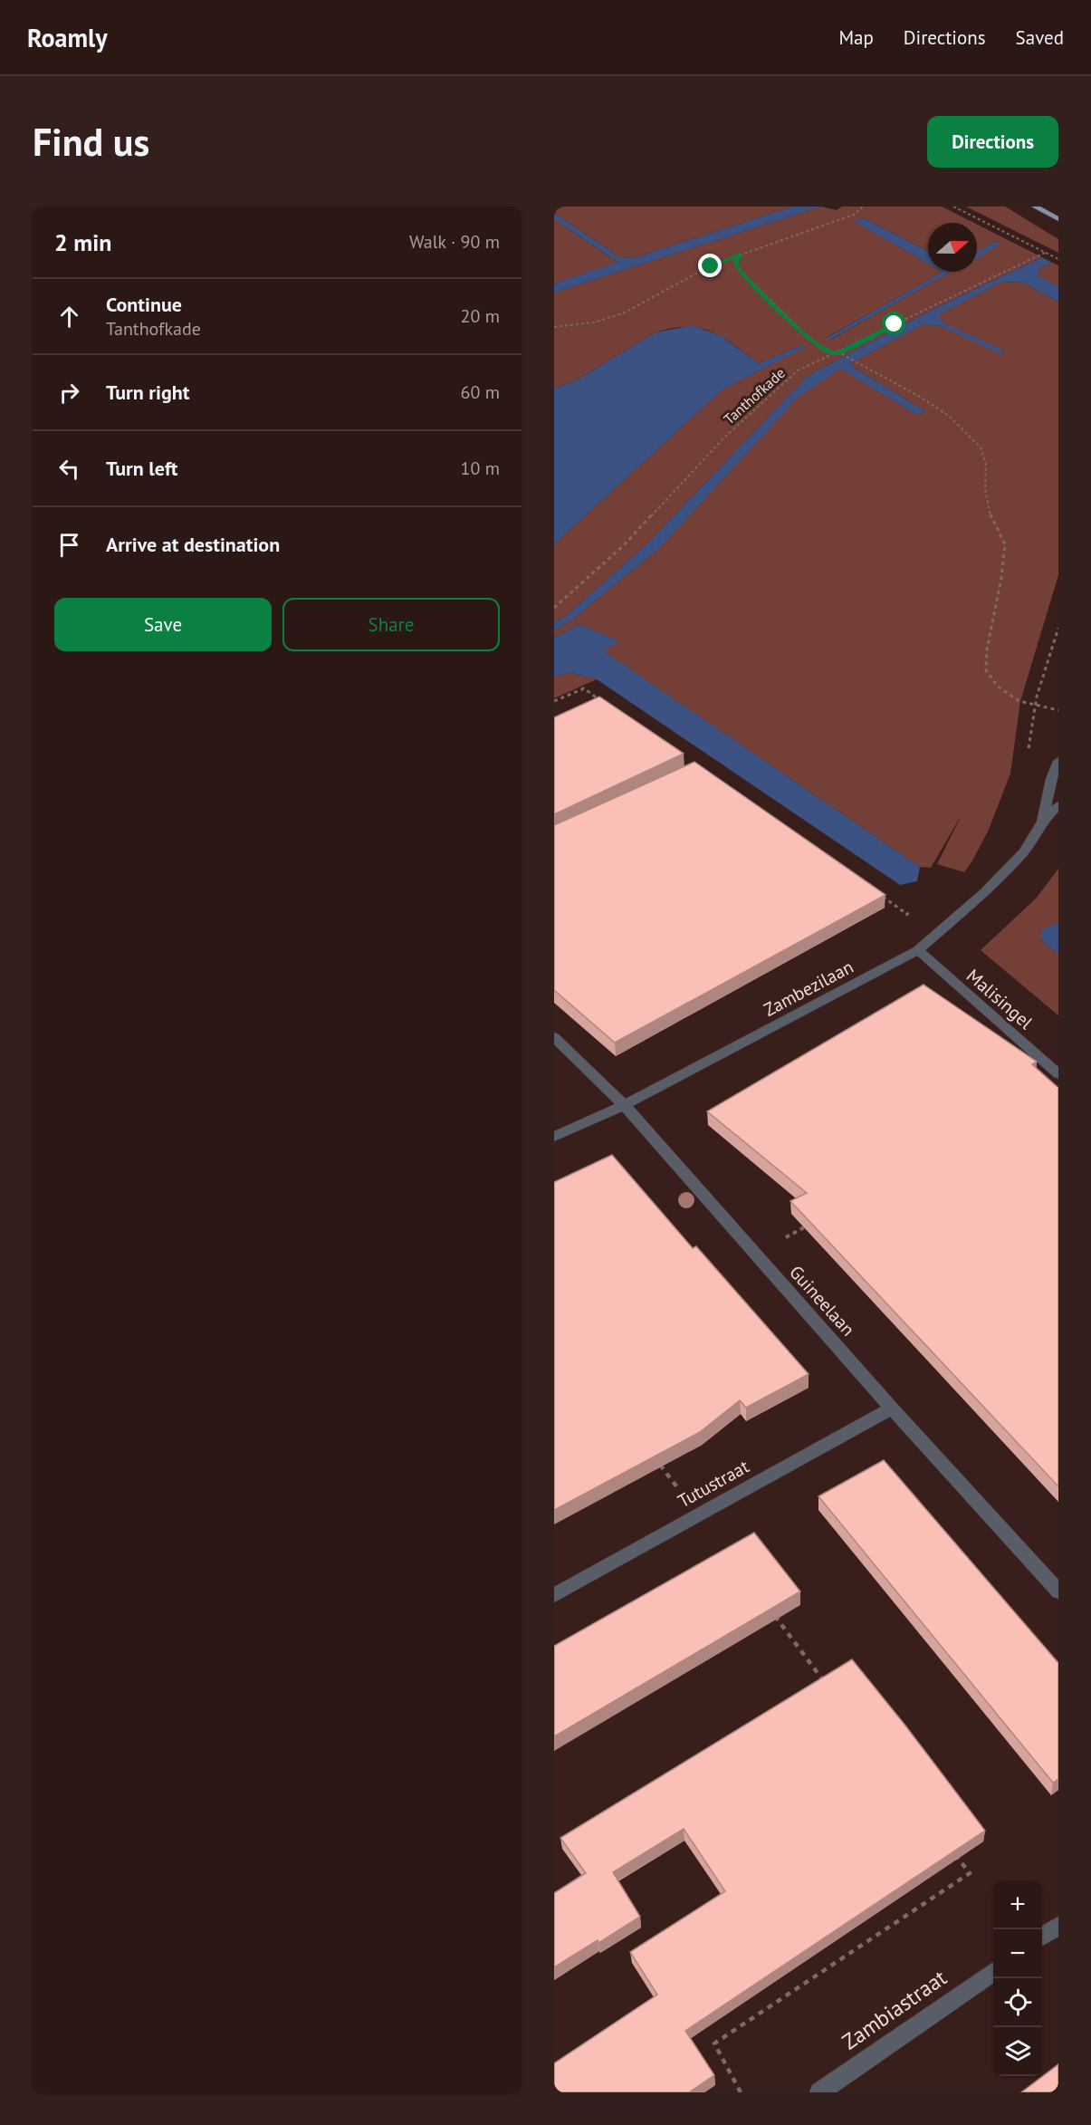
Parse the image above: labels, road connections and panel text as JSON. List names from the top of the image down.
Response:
{
  "streets": {
    "street": [
      "Zambezilaan",
      "Malisingel",
      "Guineelaan",
      "Tutustraat",
      "Zambiastraat"
    ],
    "path": ["Tanthofkade"]
  },
  "crossings": [
    ["Zambezilaan", "Malisingel"],
    ["Zambezilaan", "Guineelaan"],
    ["Guineelaan", "Tutustraat"]
  ],
  "north": "right",
  "page": {
    "header": "Roamly",
    "nav": ["Map", "Directions", "Saved"],
    "buttons": [
      "Directions",
      ["Save", "Share"]
    ],
    "title": "Find us",
    "heading": ["2 min", "Walk · 90 m"],
    "list": [
      ["Continue", "Tanthofkade", "20 m"],
      ["Turn right", "60 m"],
      ["Turn left", "10 m"],
      "Arrive at destination"
    ],
    "map_buttons": ["+", "−"]
  }
}
